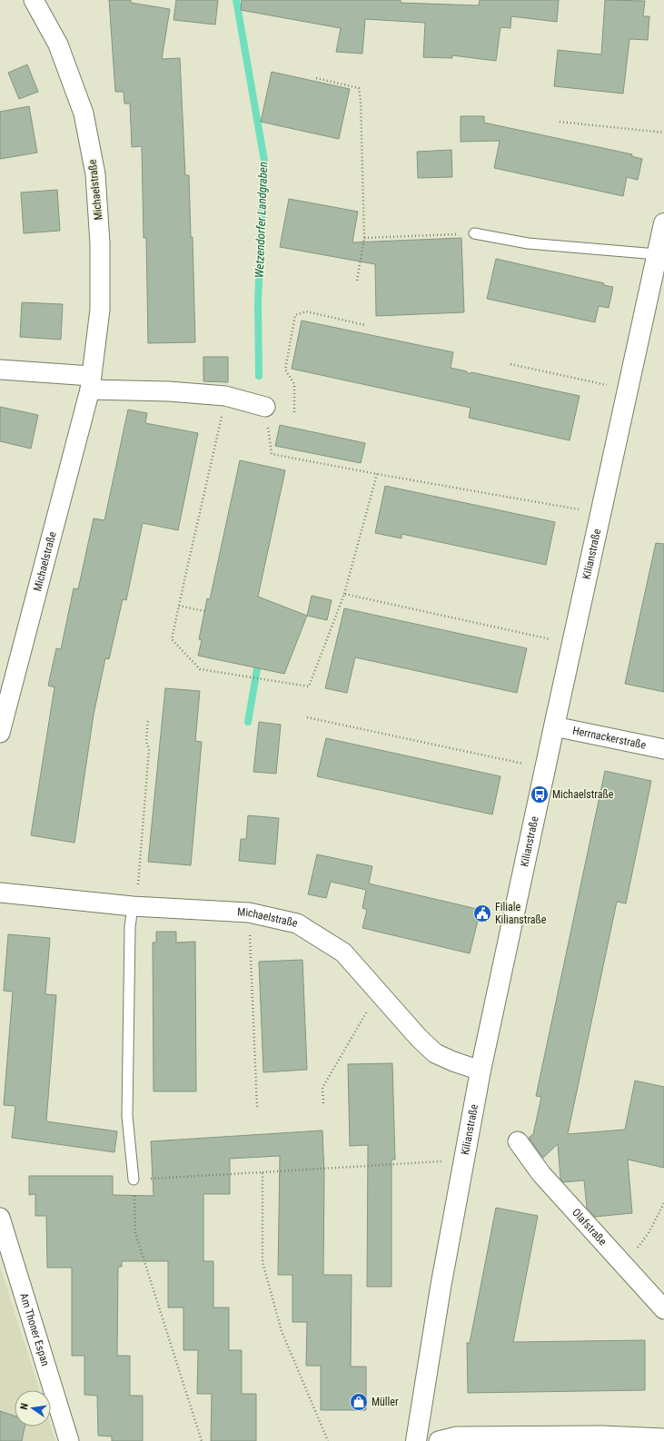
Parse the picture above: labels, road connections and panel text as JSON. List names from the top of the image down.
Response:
{
  "streets": {
    "main road": ["Kilianstraße"],
    "street": [
      "Michaelstraße",
      "Herrnackerstraße",
      "Olafstraße",
      "Am Thoner Espan"
    ]
  },
  "crossings": [
    ["Michaelstraße", "Kilianstraße"],
    ["Kilianstraße", "Herrnackerstraße"]
  ],
  "water": ["Wetzendorfer Landgraben"],
  "places": {
    "bus stop": ["Michaelstraße"],
    "public building": ["Filiale Kilianstraße"],
    "shop": ["Müller"]
  },
  "north": "left"
}
